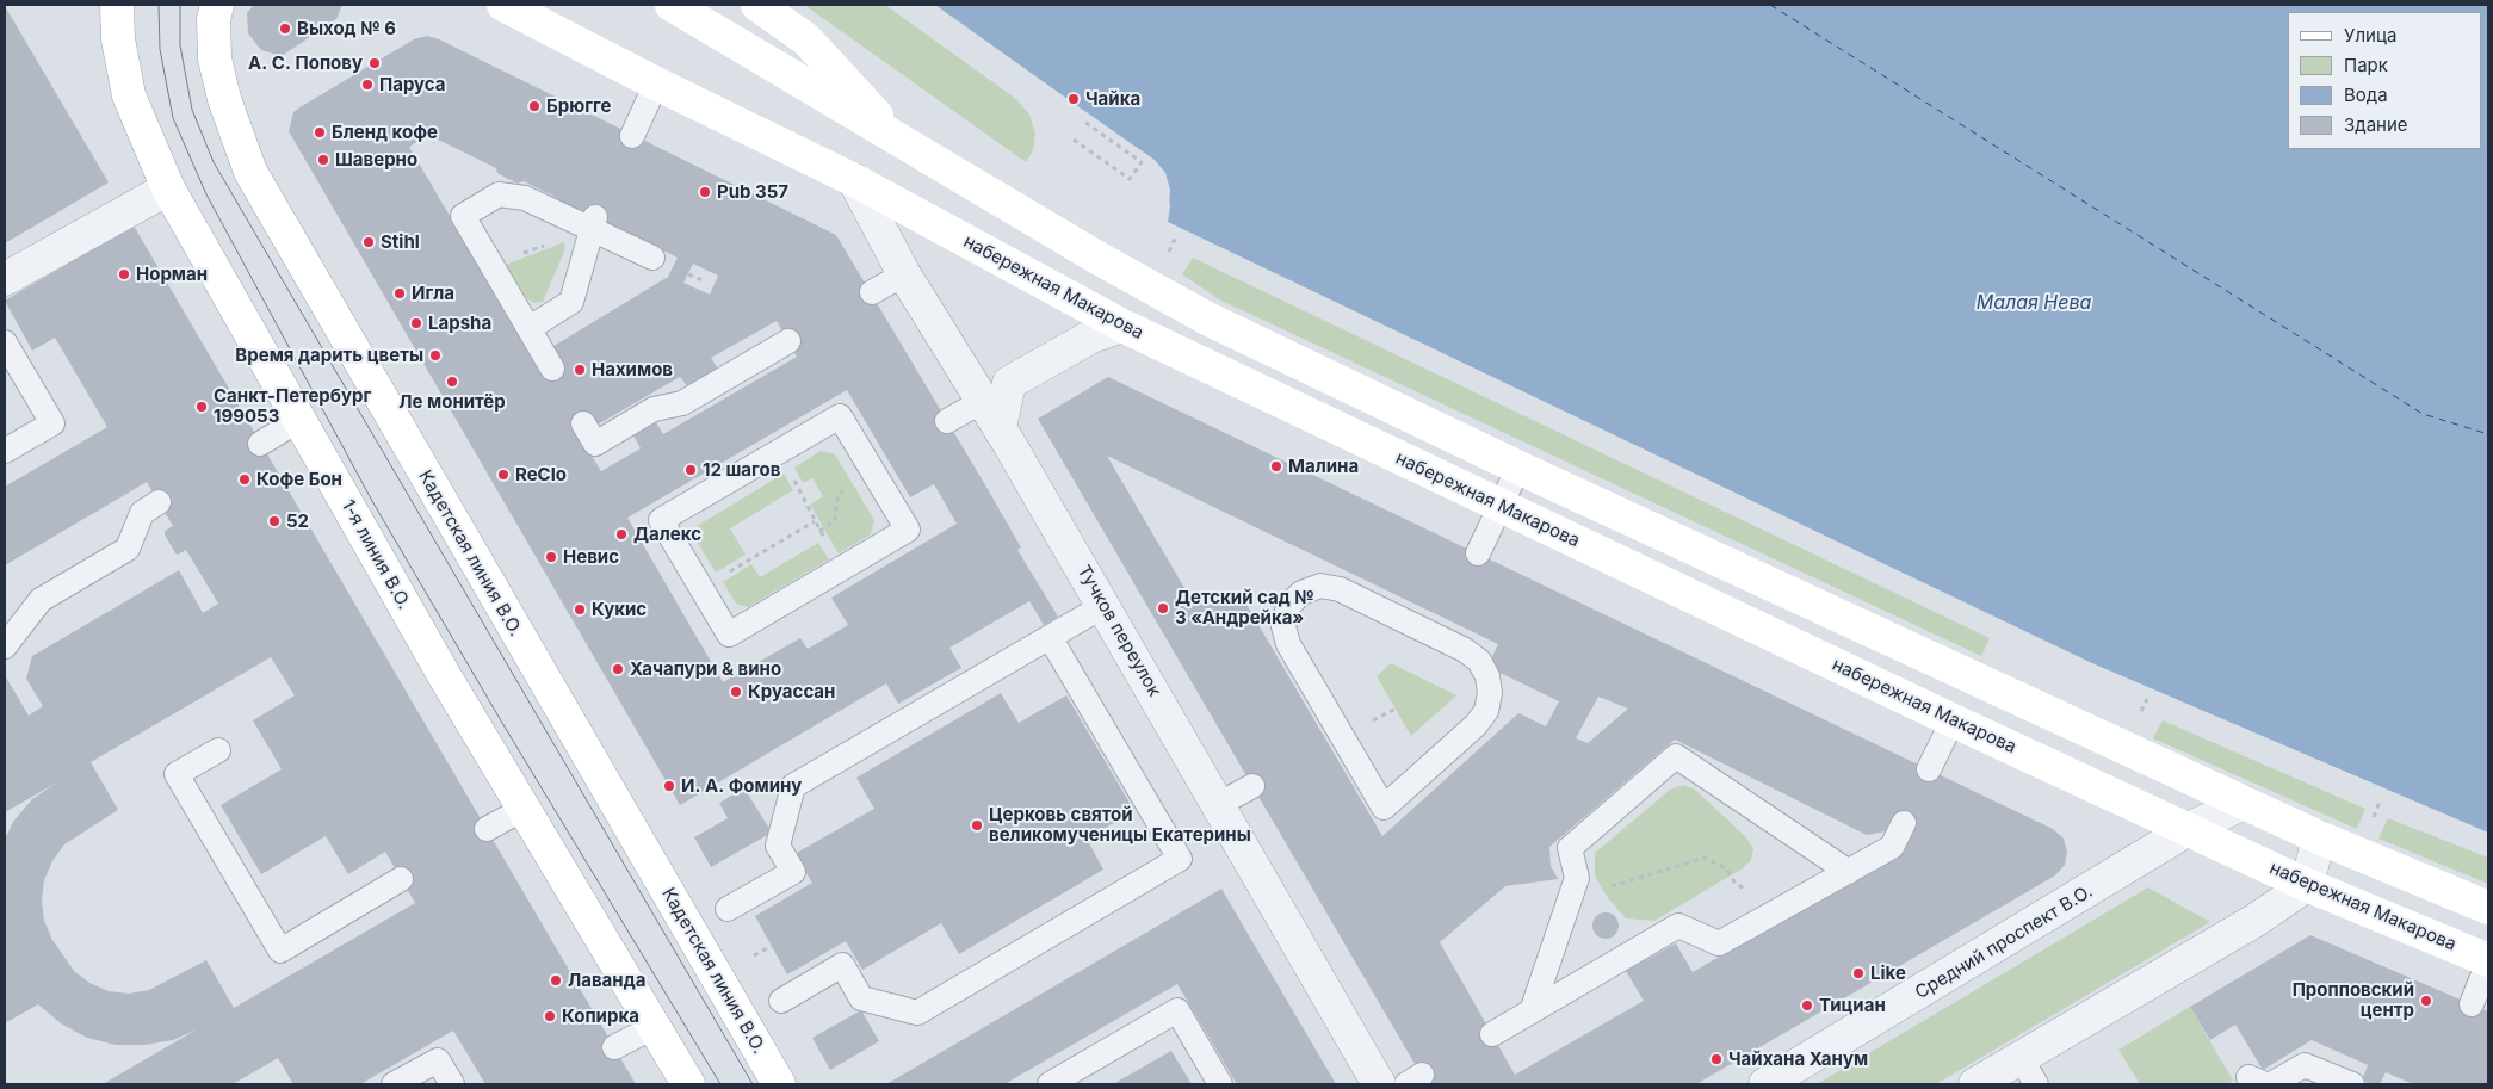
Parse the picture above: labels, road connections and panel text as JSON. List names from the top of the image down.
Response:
{
  "streets": {
    "main road": ["набережная Макарова", "Кадетская линия В.О.", "1-я линия В.О."],
    "street": ["Тучков переулок", "Средний проспект В.О."]
  },
  "crossings": [
    ["набережная Макарова", "Тучков переулок"],
    ["набережная Макарова", "Средний проспект В.О."]
  ],
  "water": ["Малая Нева"],
  "places": [
    "Выход № 6",
    "А. С. Попову",
    "Паруса",
    "Чайка",
    "Брюгге",
    "Бленд кофе",
    "Шаверно",
    "Pub 357",
    "Stihl",
    "Норман",
    "Игла",
    "Lapsha",
    "Время дарить цветы",
    "Нахимов",
    "Ле монитёр",
    "Санкт-Петербург 199053",
    "Малина",
    "12 шагов",
    "ReClo",
    "Кофе Бон",
    "52",
    "Далекс",
    "Невис",
    "Детский сад № 3 «Андрейка»",
    "Кукис",
    "Хачапури & вино",
    "Круассан",
    "И. А. Фомину",
    "Церковь святой великомученицы Екатерины",
    "Like",
    "Лаванда",
    "Пропповский центр",
    "Тициан",
    "Копирка",
    "Чайхана Ханум"
  ],
  "legend": [
    "Улица",
    "Парк",
    "Вода",
    "Здание"
  ]
}
